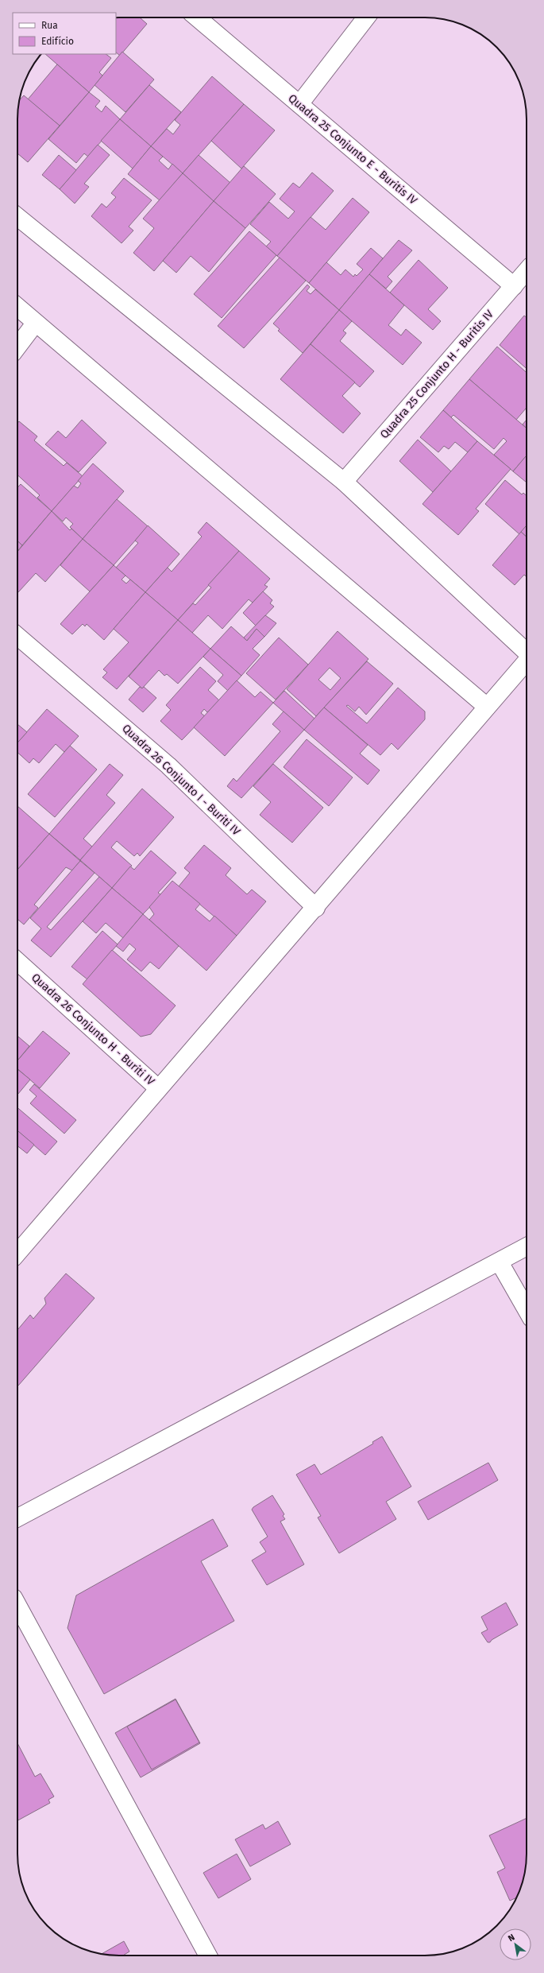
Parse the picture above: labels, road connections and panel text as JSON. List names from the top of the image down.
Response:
{
  "streets": {
    "street": [
      "Quadra 25 Conjunto E - Buritis IV",
      "Quadra 25 Conjunto H - Buritis IV",
      "Quadra 26 Conjunto I - Buriti IV",
      "Quadra 26 Conjunto H - Buriti IV"
    ]
  },
  "crossings": [
    ["Quadra 25 Conjunto E - Buritis IV", "Quadra 25 Conjunto H - Buritis IV"]
  ],
  "legend": ["Rua", "Edifício"],
  "north": "top left"
}
